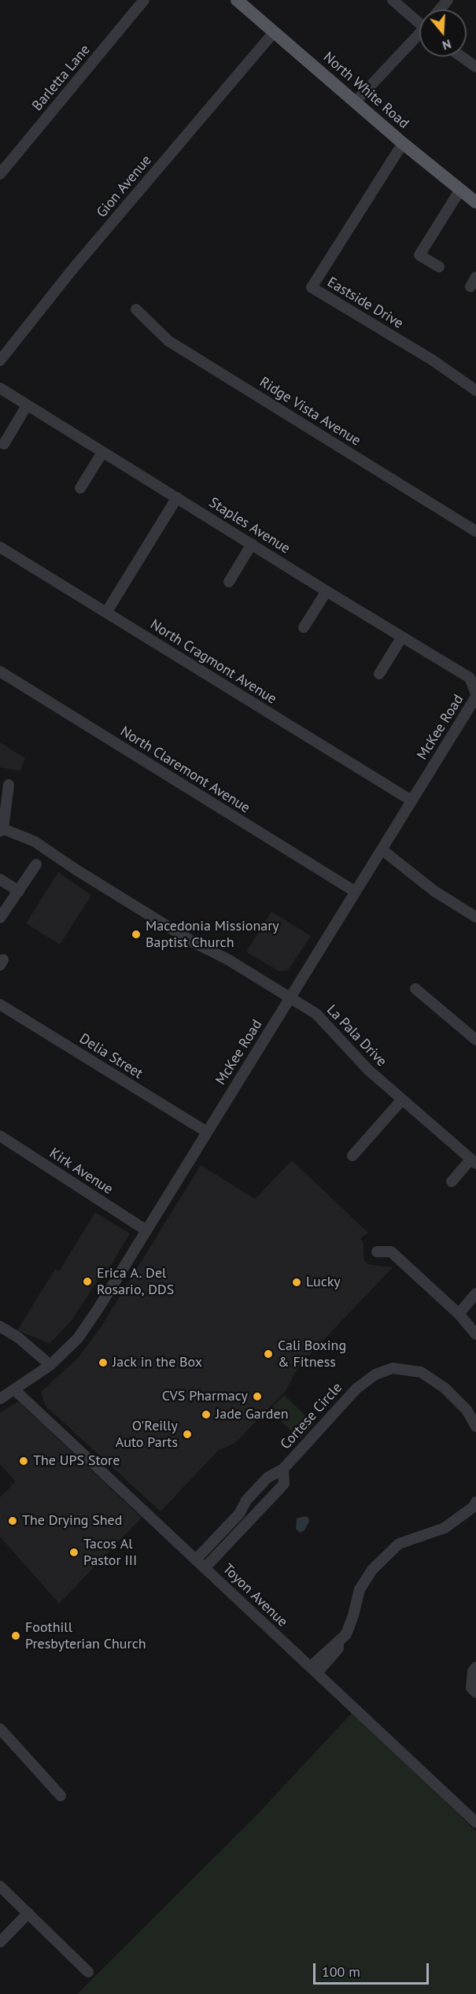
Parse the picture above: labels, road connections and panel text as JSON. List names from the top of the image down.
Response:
{
  "streets": {
    "main road": ["North White Road"],
    "street": [
      "Barletta Lane",
      "Gion Avenue",
      "Eastside Drive",
      "Ridge Vista Avenue",
      "Staples Avenue",
      "North Cragmont Avenue",
      "McKee Road",
      "North Claremont Avenue",
      "La Pala Drive",
      "Delia Street",
      "Kirk Avenue",
      "Cortese Circle",
      "Toyon Avenue"
    ]
  },
  "crossings": [
    ["North White Road", "Gion Avenue"],
    ["North White Road", "Eastside Drive"],
    ["Staples Avenue", "McKee Road"],
    ["North Cragmont Avenue", "McKee Road"],
    ["McKee Road", "North Claremont Avenue"],
    ["McKee Road", "La Pala Drive"],
    ["McKee Road", "Delia Street"],
    ["McKee Road", "Kirk Avenue"],
    ["McKee Road", "Toyon Avenue"],
    ["Cortese Circle", "Toyon Avenue"]
  ],
  "places": [
    "Macedonia Missionary Baptist Church",
    "Erica A. Del Rosario, DDS",
    "Lucky",
    "Cali Boxing & Fitness",
    "Jack in the Box",
    "CVS Pharmacy",
    "Jade Garden",
    "O'Reilly Auto Parts",
    "The UPS Store",
    "The Drying Shed",
    "Tacos Al Pastor III",
    "Foothill Presbyterian Church"
  ],
  "scale_bar": "100 m",
  "north": "bottom"
}
